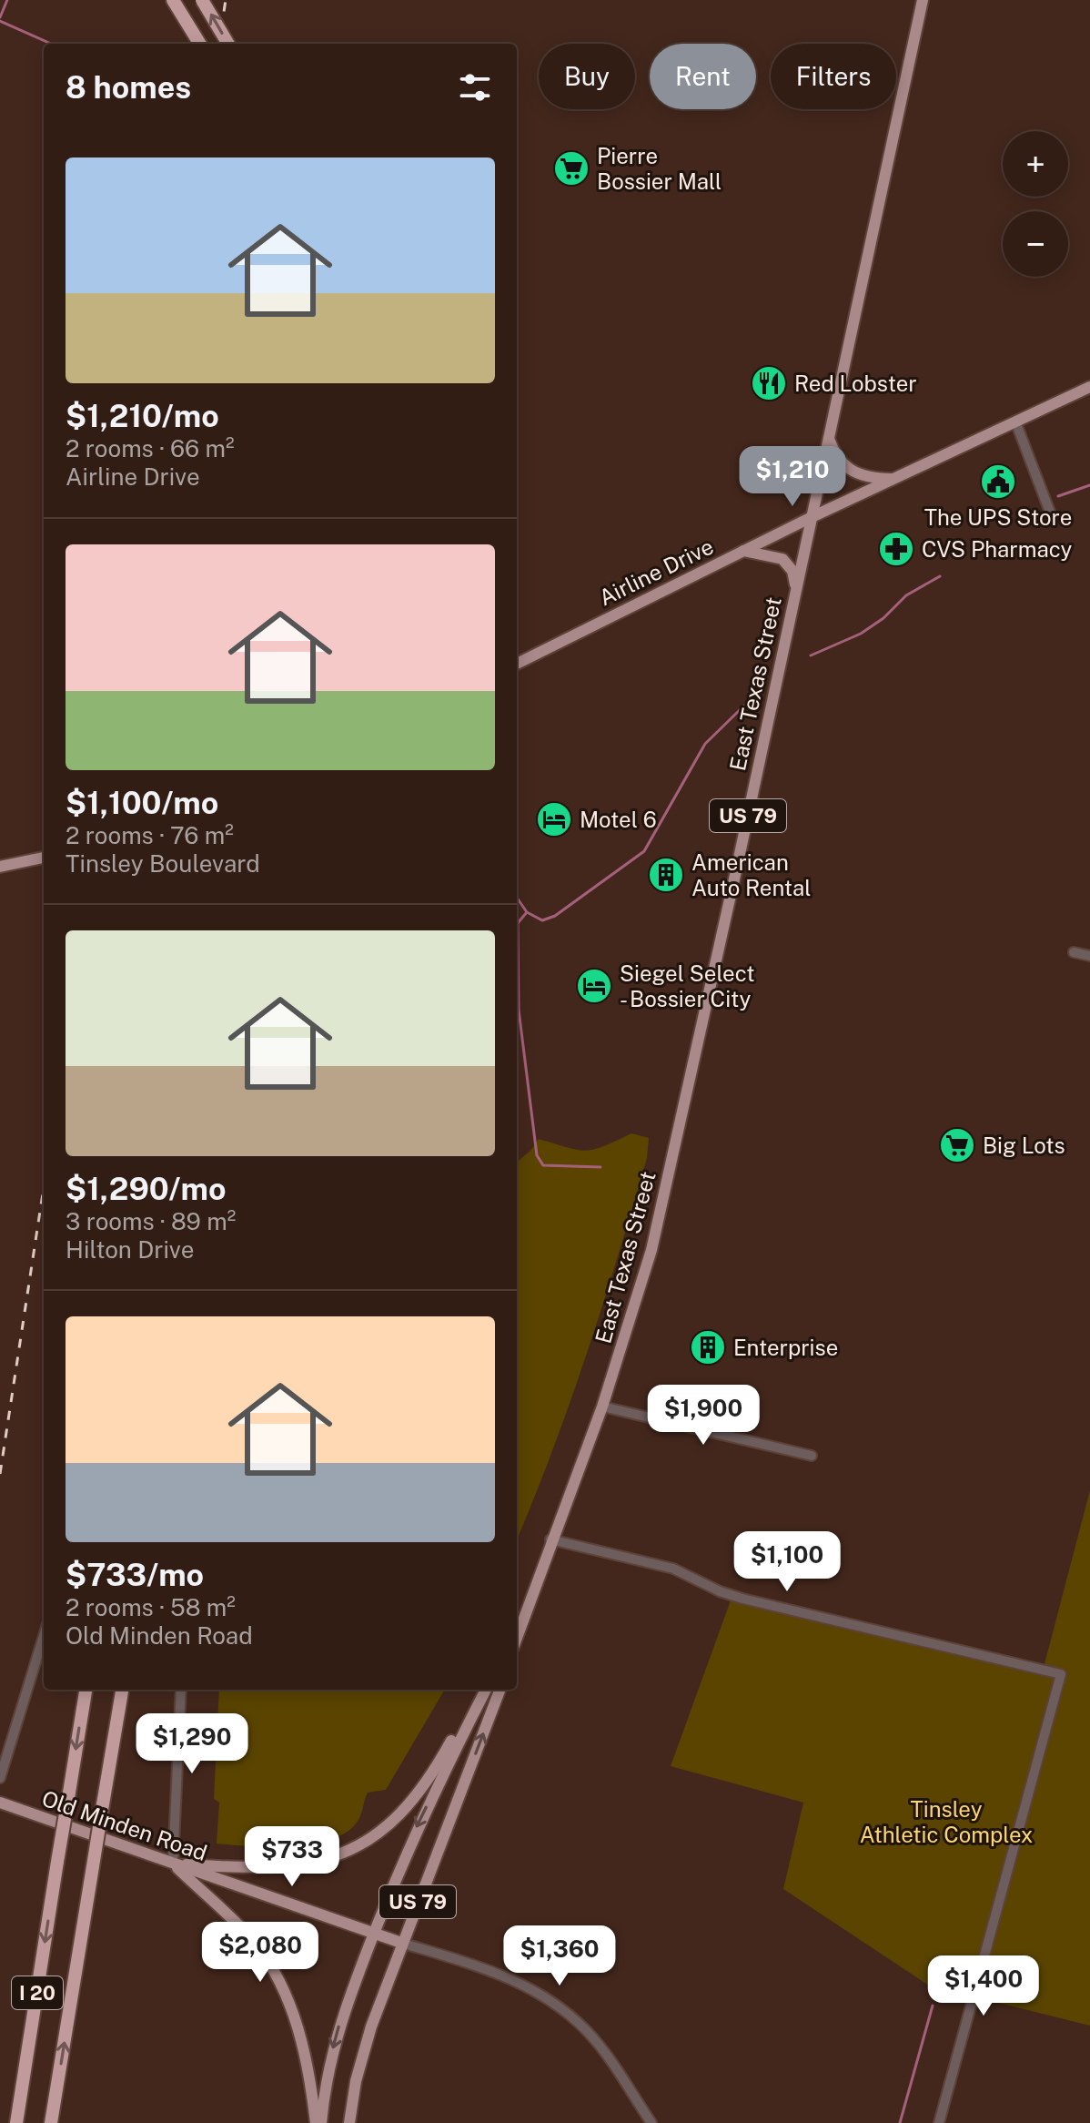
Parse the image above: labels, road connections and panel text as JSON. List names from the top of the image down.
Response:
{
  "streets": {
    "highway": ["I 20"],
    "main road": [
      "Airline Drive",
      "East Texas Street",
      "US 79",
      "Old Minden Road"
    ]
  },
  "crossings": [
    ["Airline Drive", "East Texas Street"],
    ["US 79", "Old Minden Road"]
  ],
  "parks": ["Tinsley Athletic Complex"],
  "places": {
    "supermarket": ["Pierre Bossier Mall", "Big Lots"],
    "restaurant": ["Red Lobster"],
    "public building": ["The UPS Store"],
    "pharmacy": ["CVS Pharmacy"],
    "hotel": ["Motel 6", "Siegel Select - Bossier City"],
    "building": ["American Auto Rental", "Enterprise"]
  },
  "page": {
    "chip": ["Buy", "Rent", "Filters"],
    "heading": "8 homes",
    "map_buttons": ["+", "−"],
    "list": [
      {
        "name": "$1,210/mo",
        "note": "2 rooms · 66 m² · Airline Drive"
      },
      {
        "name": "$1,100/mo",
        "note": "2 rooms · 76 m² · Tinsley Boulevard"
      },
      {
        "name": "$1,290/mo",
        "note": "3 rooms · 89 m² · Hilton Drive"
      },
      {
        "name": "$733/mo",
        "note": "2 rooms · 58 m² · Old Minden Road"
      }
    ],
    "price": [
      "$1,210",
      "$1,900",
      "$1,100",
      "$1,290",
      "$733",
      "$2,080",
      "$1,360",
      "$1,400"
    ]
  }
}
